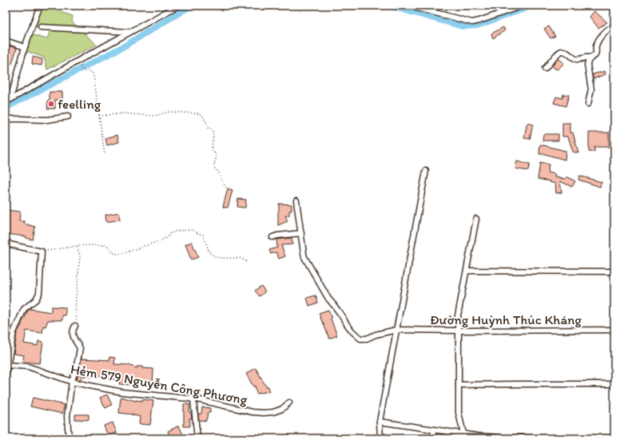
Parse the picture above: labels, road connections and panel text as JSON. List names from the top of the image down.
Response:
{
  "streets": {
    "street": ["Đường Huỳnh Thúc Kháng", "Hẻm 579 Nguyễn Công Phương"]
  },
  "places": ["feelling"]
}
